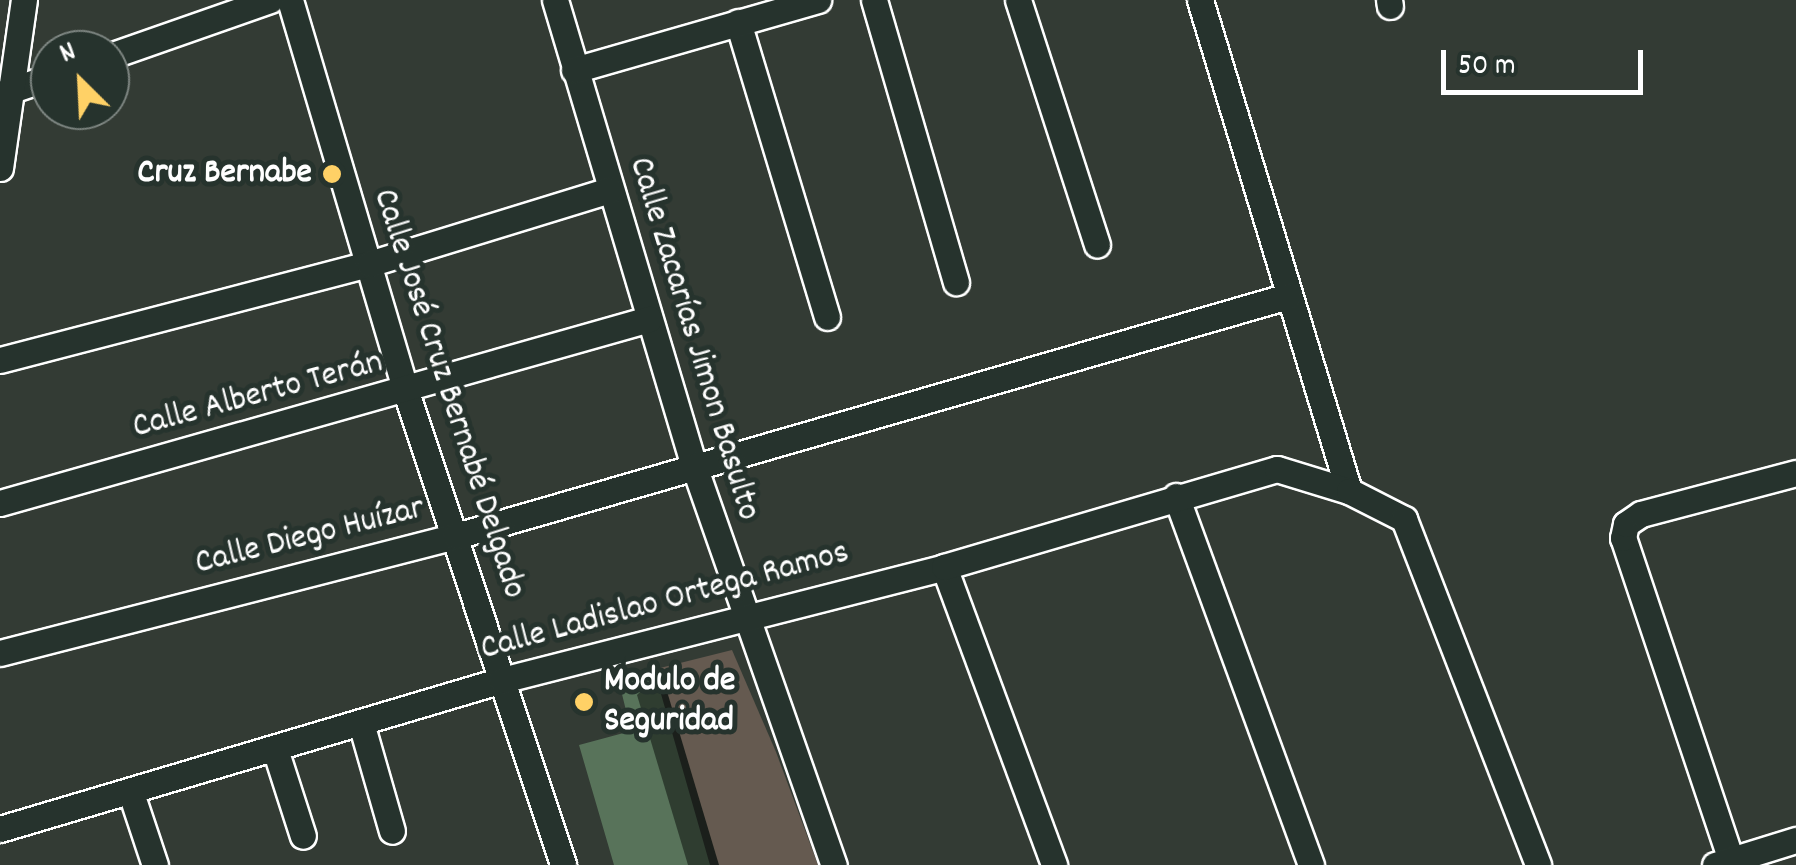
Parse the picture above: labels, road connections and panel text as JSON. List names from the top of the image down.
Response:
{
  "streets": {
    "street": [
      "Calle Zacarías Jimon Basulto",
      "Calle José Cruz Bernabé Delgado",
      "Calle Alberto Terán",
      "Calle Diego Huízar",
      "Calle Ladislao Ortega Ramos"
    ]
  },
  "crossings": [
    ["Calle Zacarías Jimon Basulto", "Calle Alberto Terán"],
    ["Calle Zacarías Jimon Basulto", "Calle Diego Huízar"],
    ["Calle Zacarías Jimon Basulto", "Calle Ladislao Ortega Ramos"],
    ["Calle José Cruz Bernabé Delgado", "Calle Alberto Terán"],
    ["Calle José Cruz Bernabé Delgado", "Calle Diego Huízar"],
    ["Calle José Cruz Bernabé Delgado", "Calle Ladislao Ortega Ramos"]
  ],
  "places": ["Cruz Bernabe", "Modulo de Seguridad"],
  "scale_bar": "50 m",
  "north": "top left"
}
